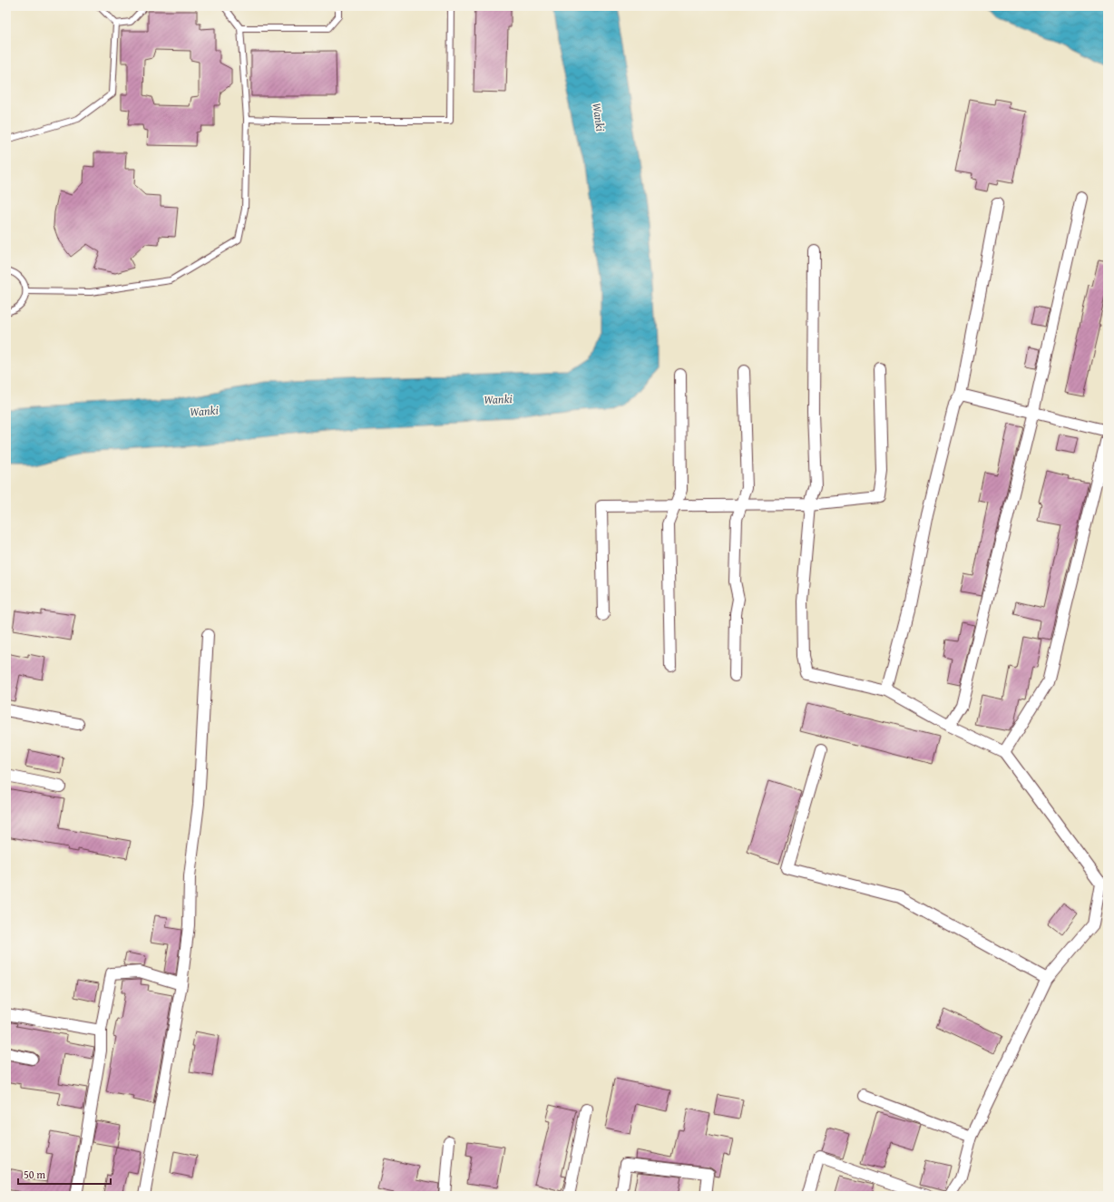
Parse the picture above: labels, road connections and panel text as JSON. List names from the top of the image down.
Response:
{
  "water": ["Wanki"],
  "scale_bar": "50 m"
}
